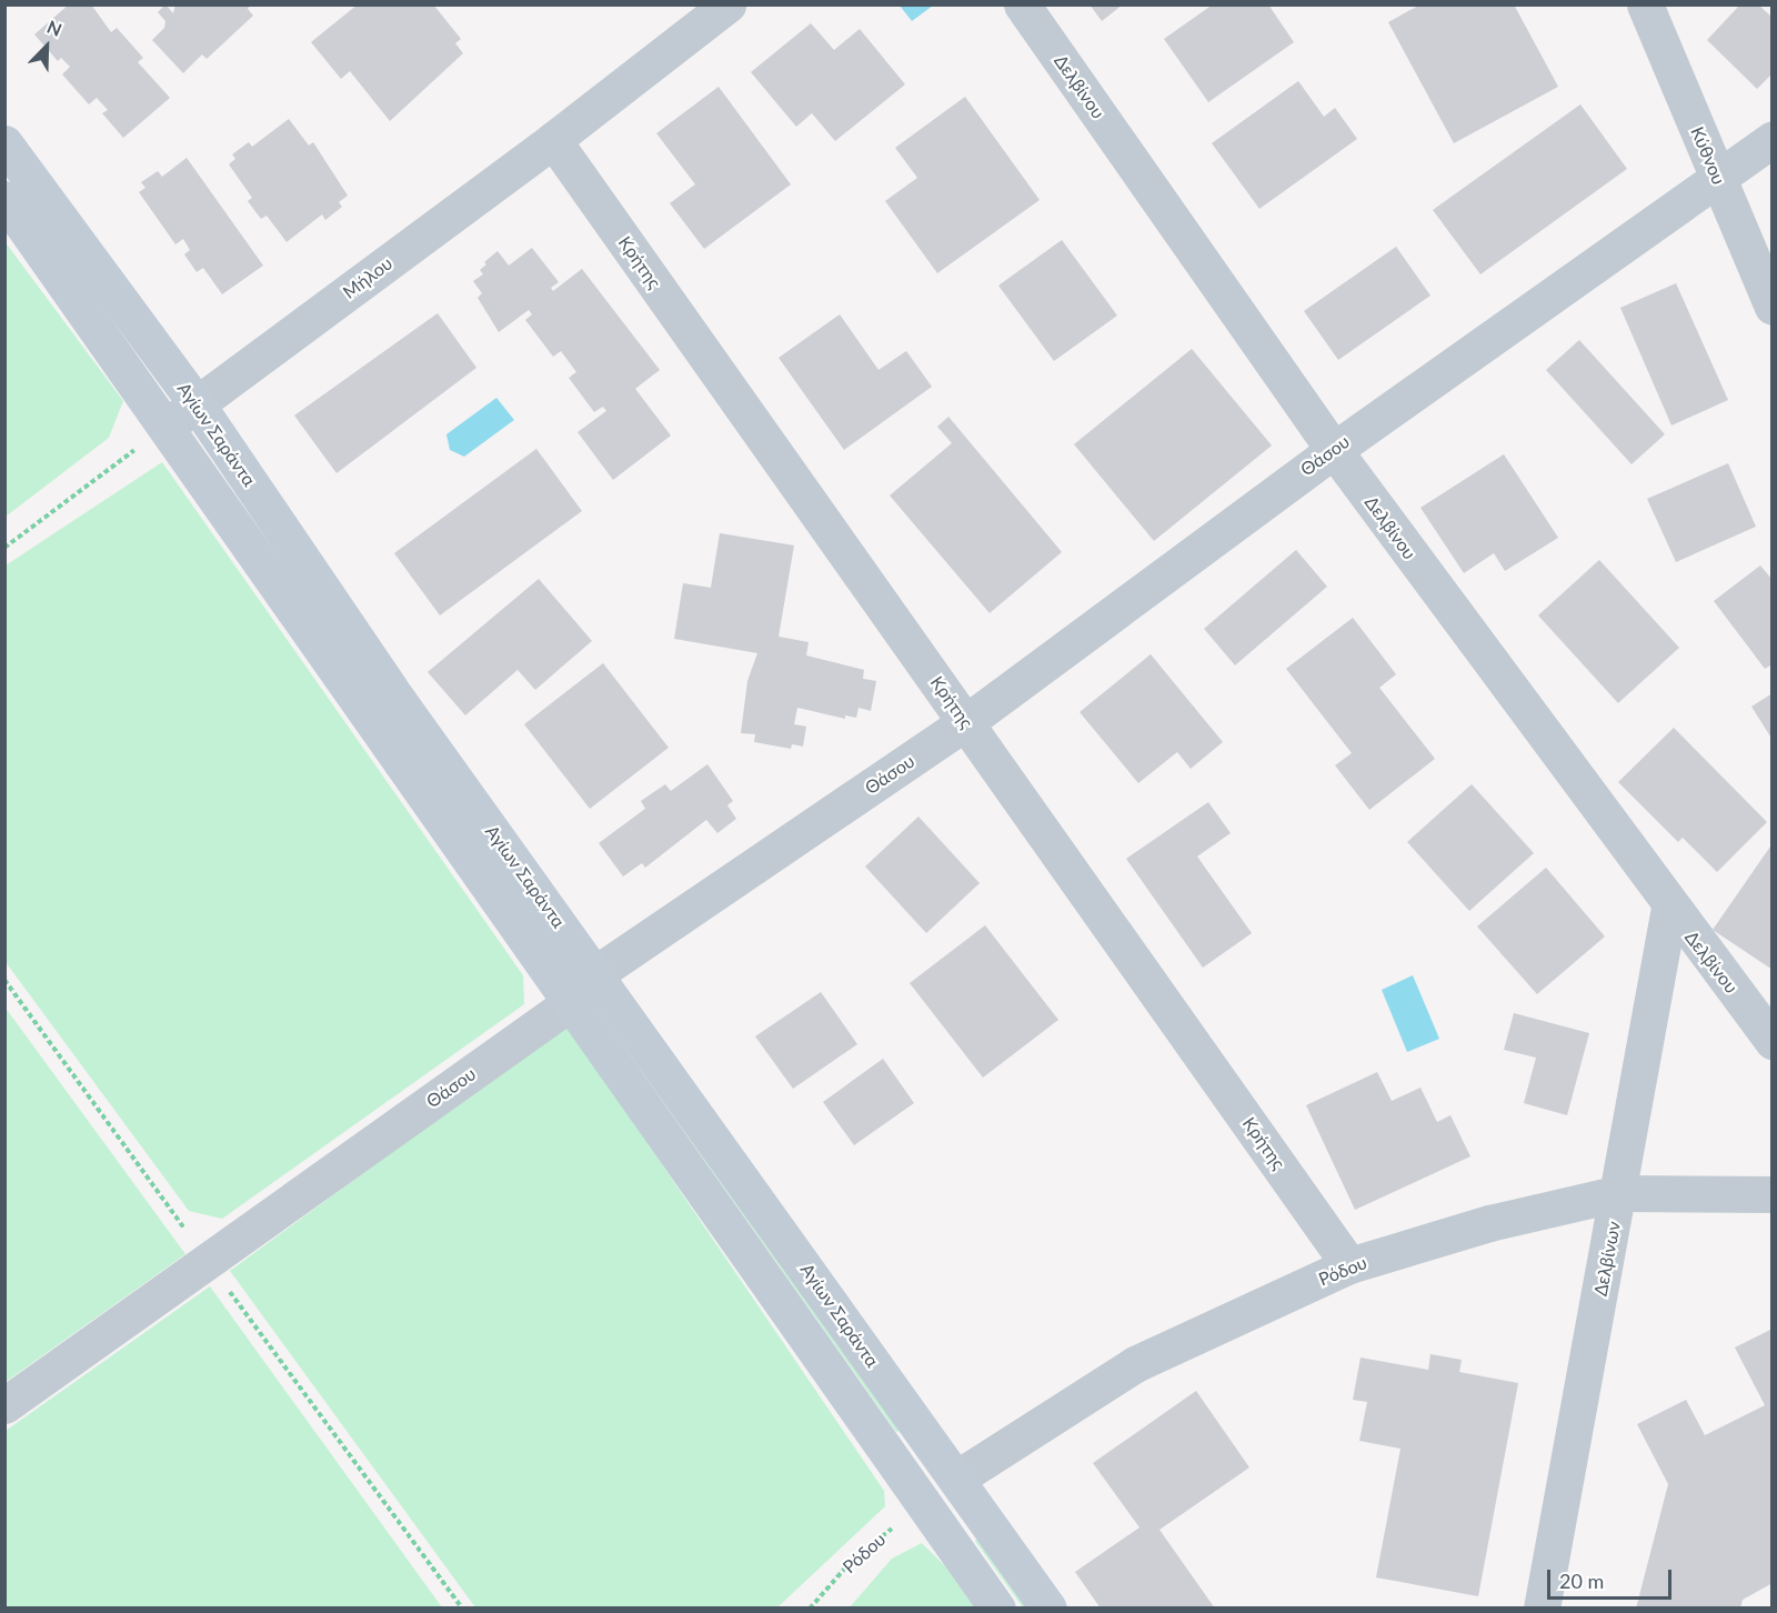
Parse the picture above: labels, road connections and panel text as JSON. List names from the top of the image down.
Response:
{
  "streets": {
    "main road": ["Αγίων Σαράντα"],
    "street": [
      "Δελβίνου",
      "Κύθνου",
      "Κρήτης",
      "Μήλου",
      "Θάσου",
      "Δελβίνων",
      "Ρόδου"
    ]
  },
  "crossings": [
    ["Δελβίνου", "Θάσου"],
    ["Δελβίνου", "Δελβίνων"],
    ["Κύθνου", "Θάσου"],
    ["Κρήτης", "Μήλου"],
    ["Κρήτης", "Θάσου"],
    ["Κρήτης", "Ρόδου"],
    ["Μήλου", "Αγίων Σαράντα"],
    ["Αγίων Σαράντα", "Θάσου"],
    ["Αγίων Σαράντα", "Ρόδου"],
    ["Δελβίνων", "Ρόδου"]
  ],
  "scale_bar": "20 m",
  "north": "top right"
}
